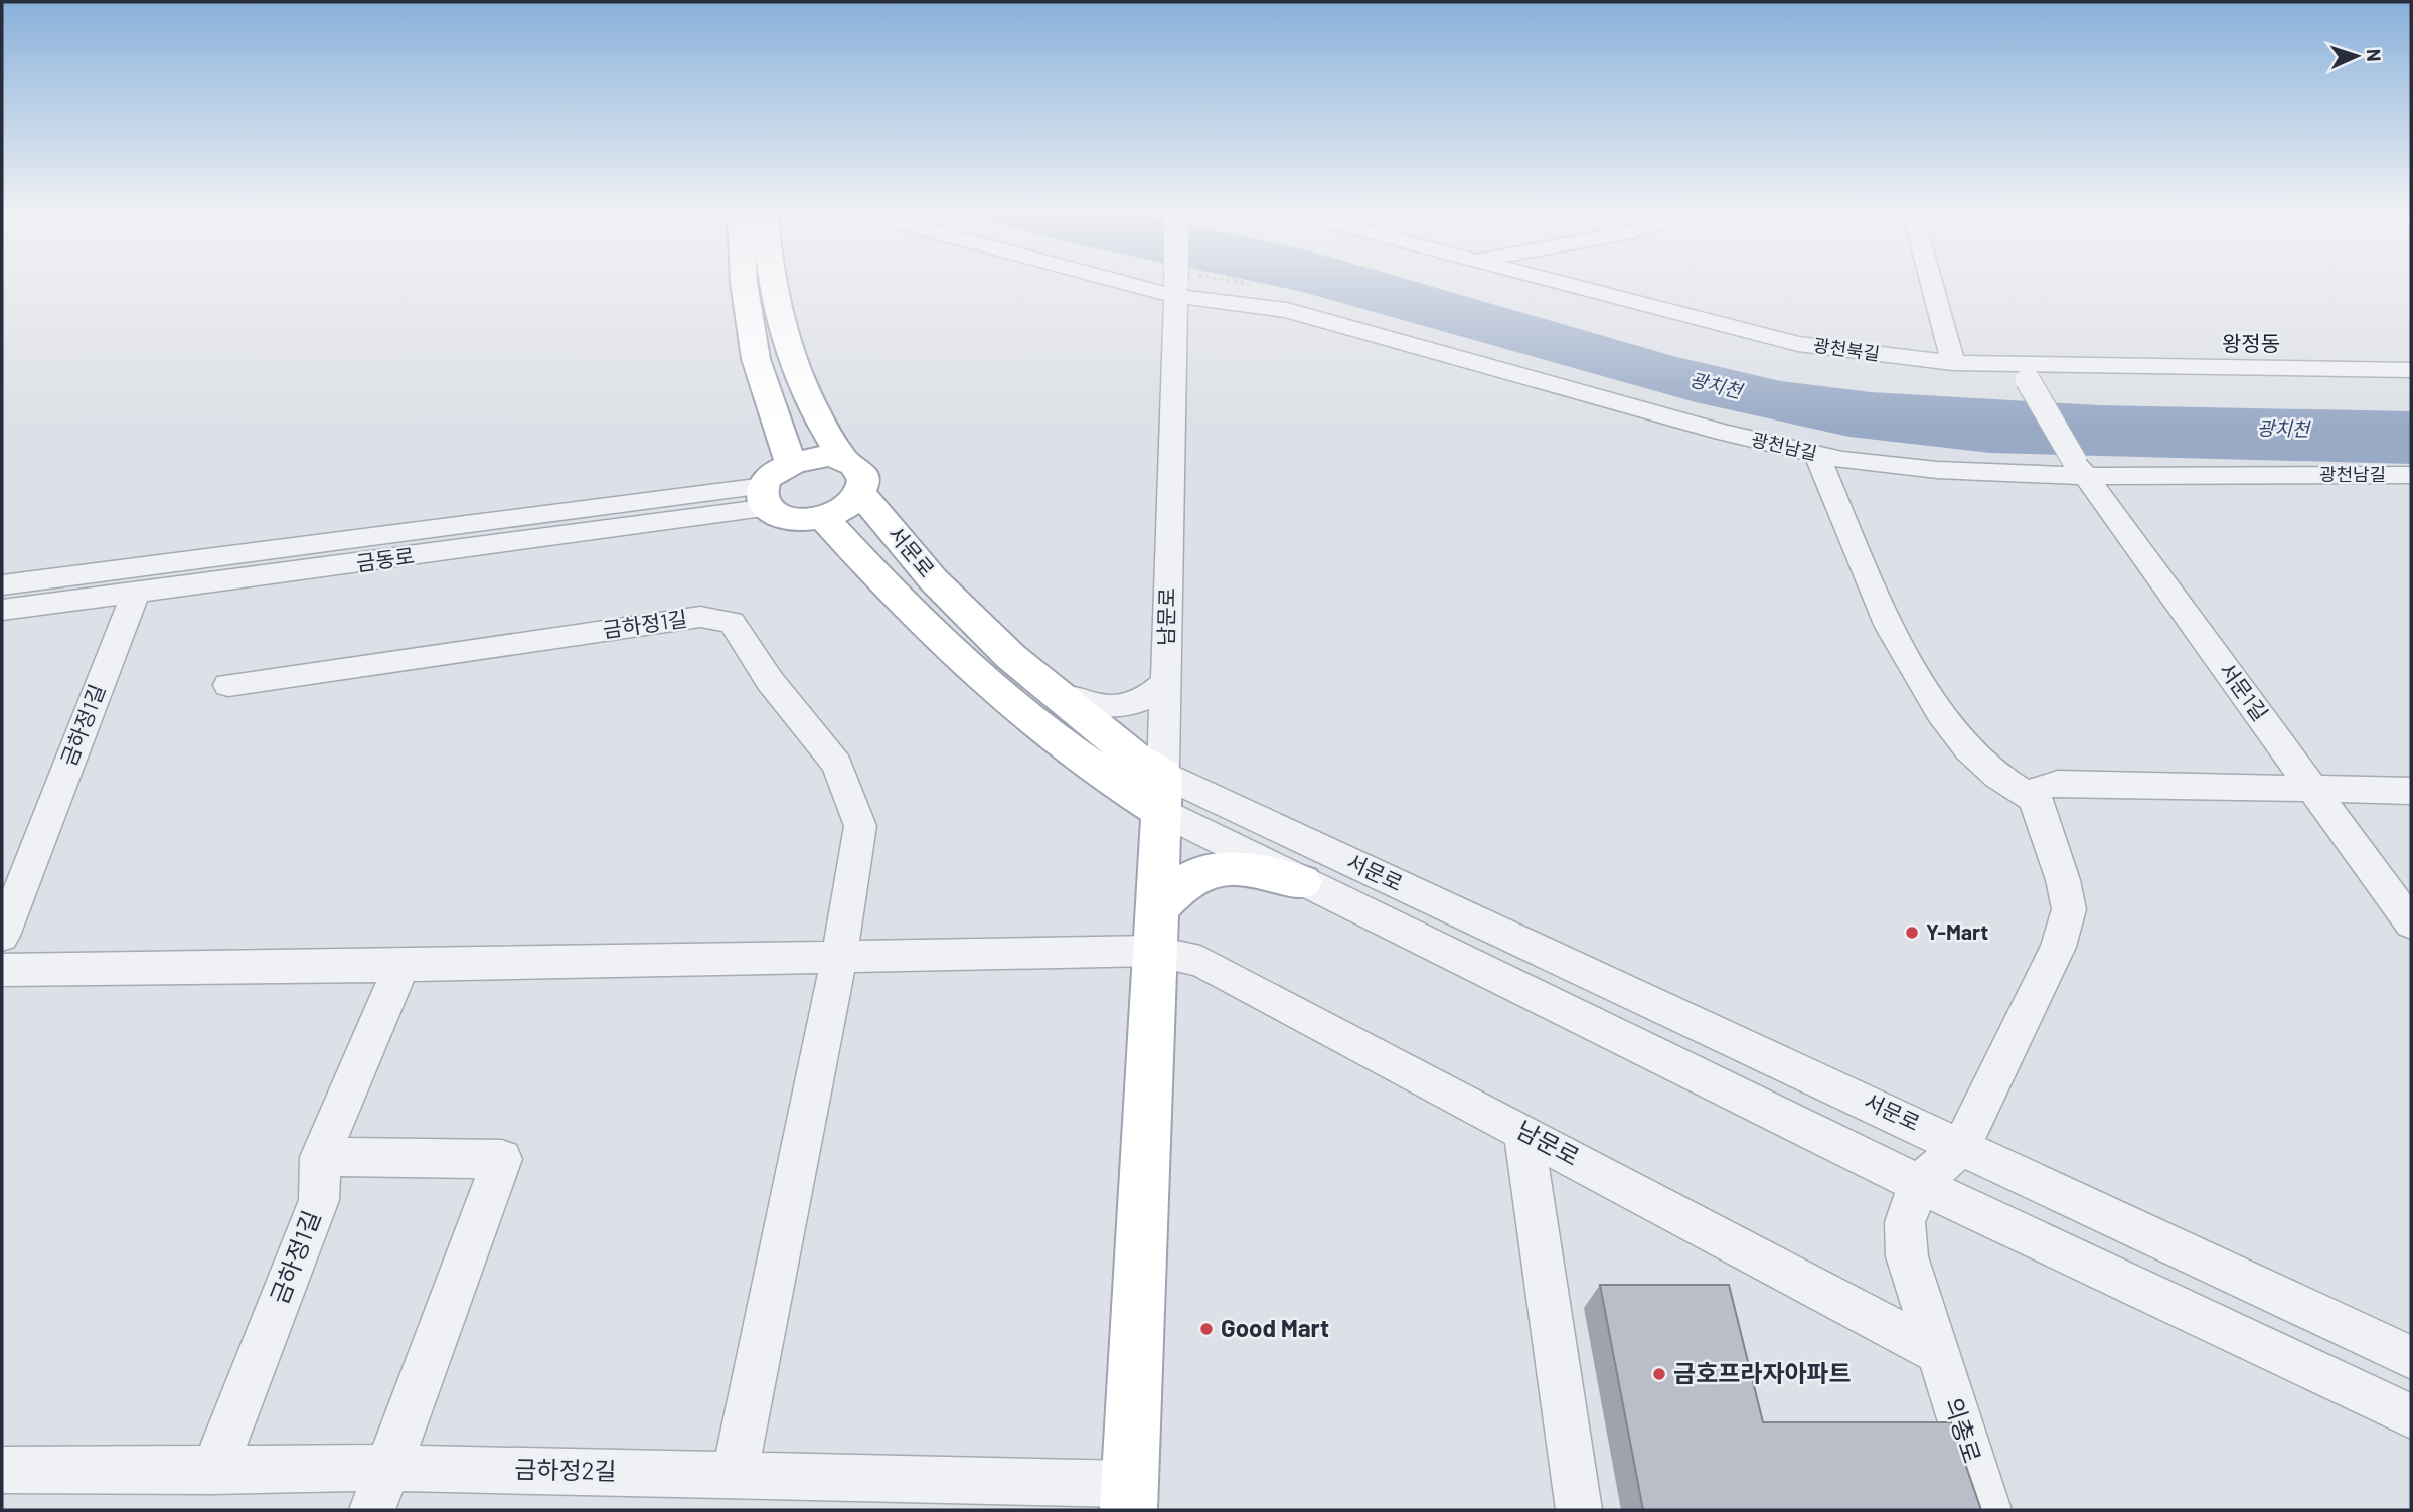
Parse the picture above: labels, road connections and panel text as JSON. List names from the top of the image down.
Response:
{
  "streets": {
    "main road": ["서문로", "금동로", "남문로"],
    "street": [
      "광천북길",
      "광천남길",
      "금하정1길",
      "서문1길",
      "의총로",
      "금하정2길"
    ]
  },
  "crossings": [
    ["광천북길", "서문1길"],
    ["광천남길", "서문1길"],
    ["서문로", "금동로"],
    ["서문로", "남문로"],
    ["서문로", "의총로"],
    ["금동로", "금하정1길"],
    ["남문로", "의총로"],
    ["남문로", "금하정2길"],
    ["금하정1길", "금하정2길"]
  ],
  "districts": ["왕정동"],
  "water": ["광치천"],
  "places": ["Y-Mart", "Good Mart", "금호프라자아파트"],
  "north": "right"
}
